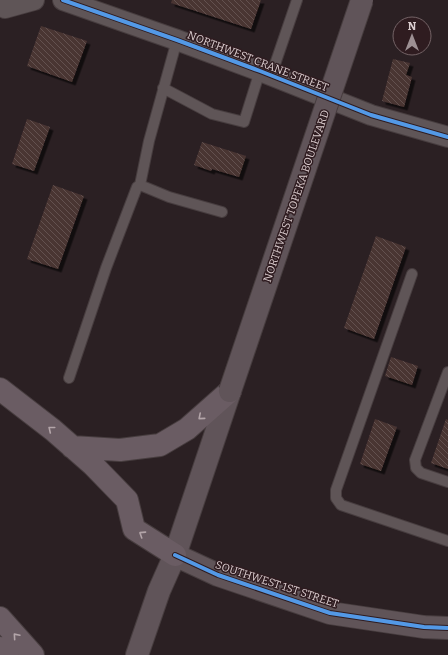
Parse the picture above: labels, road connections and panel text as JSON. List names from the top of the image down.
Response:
{
  "streets": {
    "main road": ["NORTHWEST TOPEKA BOULEVARD"],
    "street": ["NORTHWEST CRANE STREET", "SOUTHWEST 1ST STREET"]
  },
  "crossings": [
    ["NORTHWEST TOPEKA BOULEVARD", "SOUTHWEST 1ST STREET"]
  ],
  "north": "top"
}
